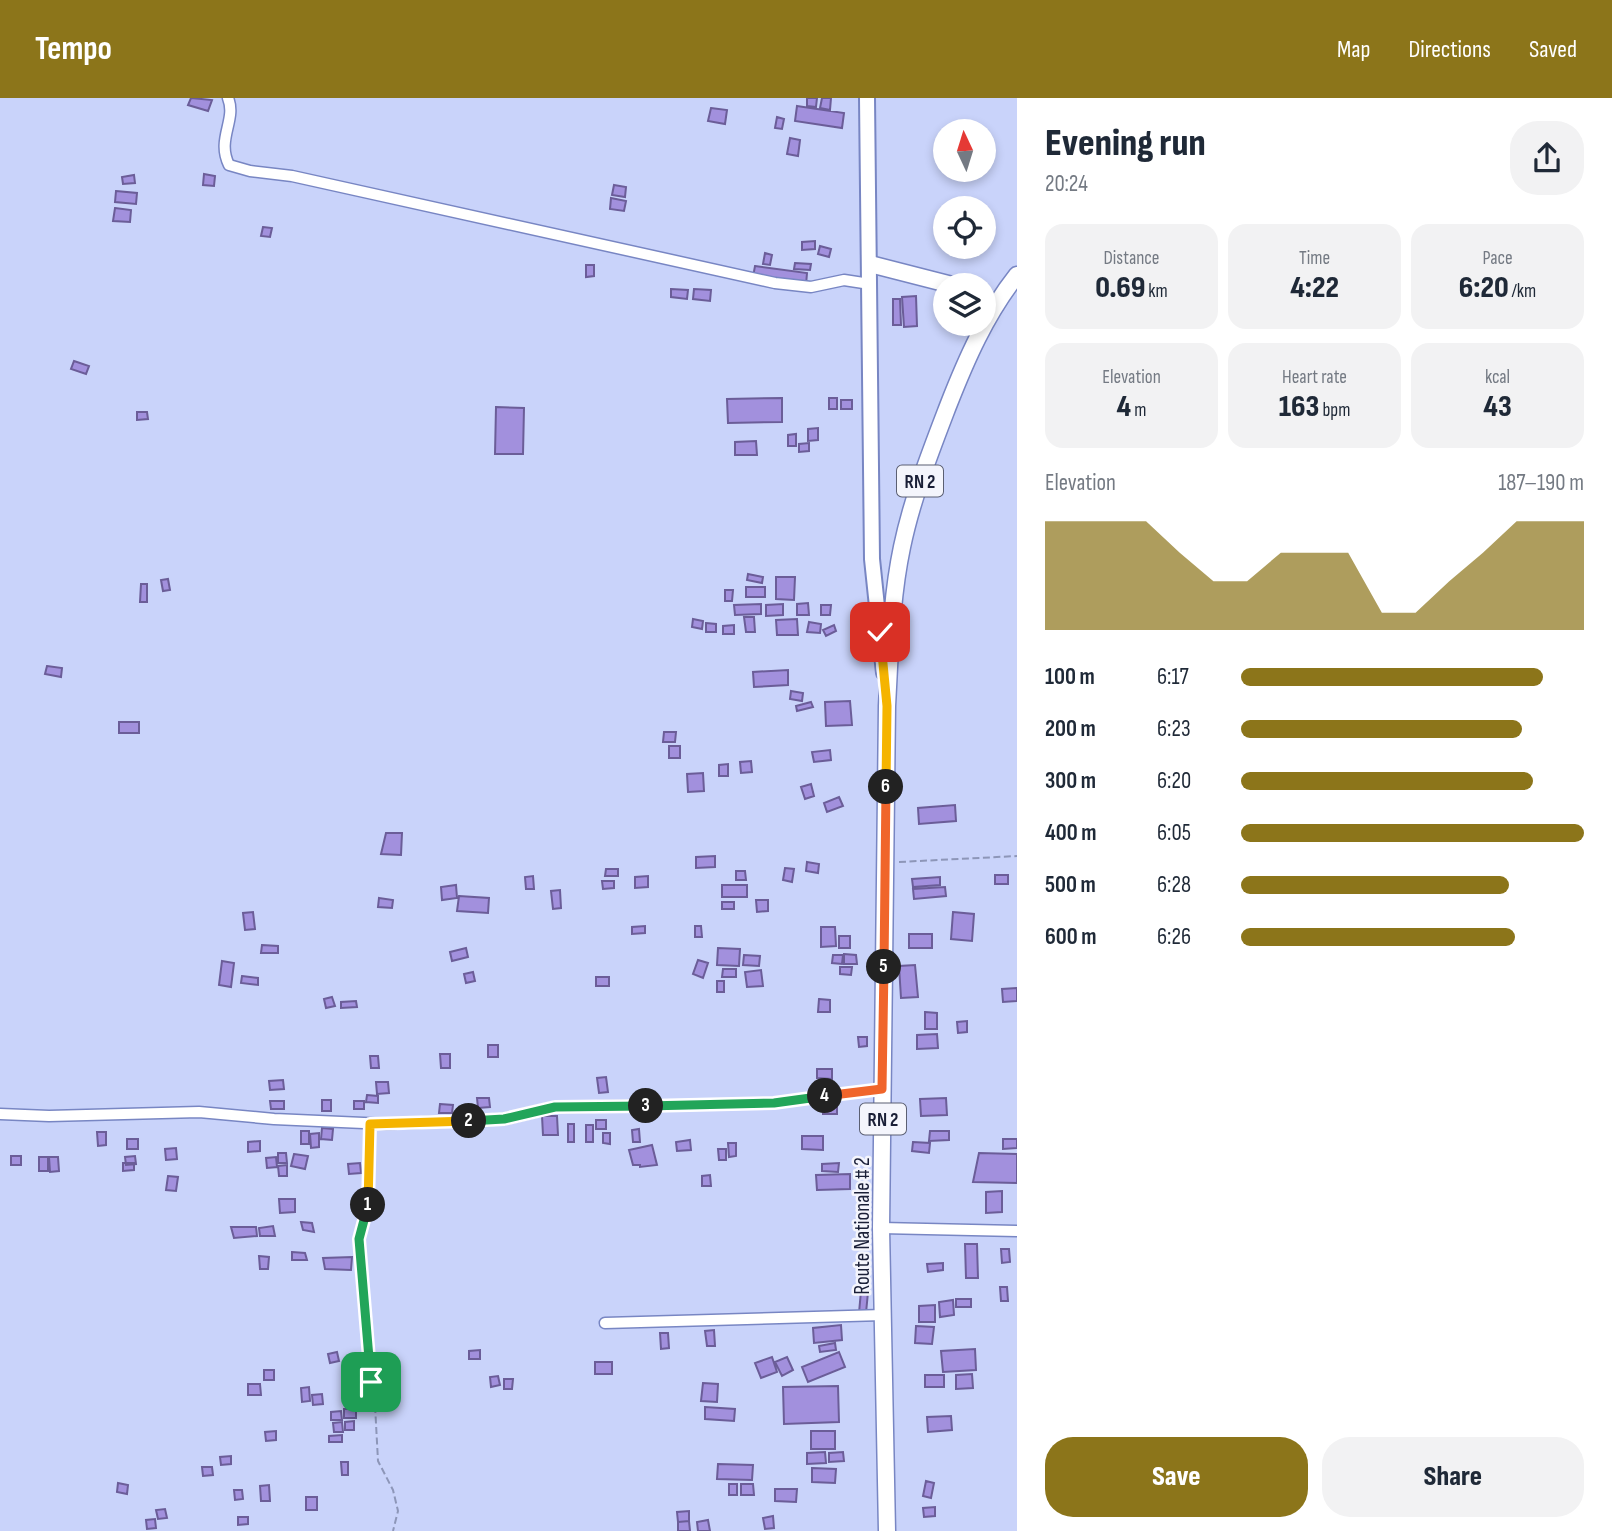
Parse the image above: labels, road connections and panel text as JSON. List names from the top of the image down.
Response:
{
  "streets": {
    "main road": ["RN 2", "Route Nationale # 2"]
  },
  "north": "top",
  "page": {
    "header": "Tempo",
    "nav": ["Map", "Directions", "Saved"],
    "heading": ["Evening run", "20:24"],
    "stats": [
      ["Distance", "0.69 km"],
      ["Time", "4:22"],
      ["Pace", "6:20 /km"],
      ["Elevation", "4 m"],
      ["Heart rate", "163 bpm"],
      ["kcal", "43"]
    ],
    "chart": ["Elevation", "187–190 m"],
    "list": [
      {
        "name": "100 m",
        "note": "6:17"
      },
      {
        "name": "200 m",
        "note": "6:23"
      },
      {
        "name": "300 m",
        "note": "6:20"
      },
      {
        "name": "400 m",
        "note": "6:05"
      },
      {
        "name": "500 m",
        "note": "6:28"
      },
      {
        "name": "600 m",
        "note": "6:26"
      }
    ],
    "pins": [
      "6",
      "5",
      "4",
      "3",
      "2",
      "1"
    ],
    "buttons": ["Save", "Share"]
  }
}
